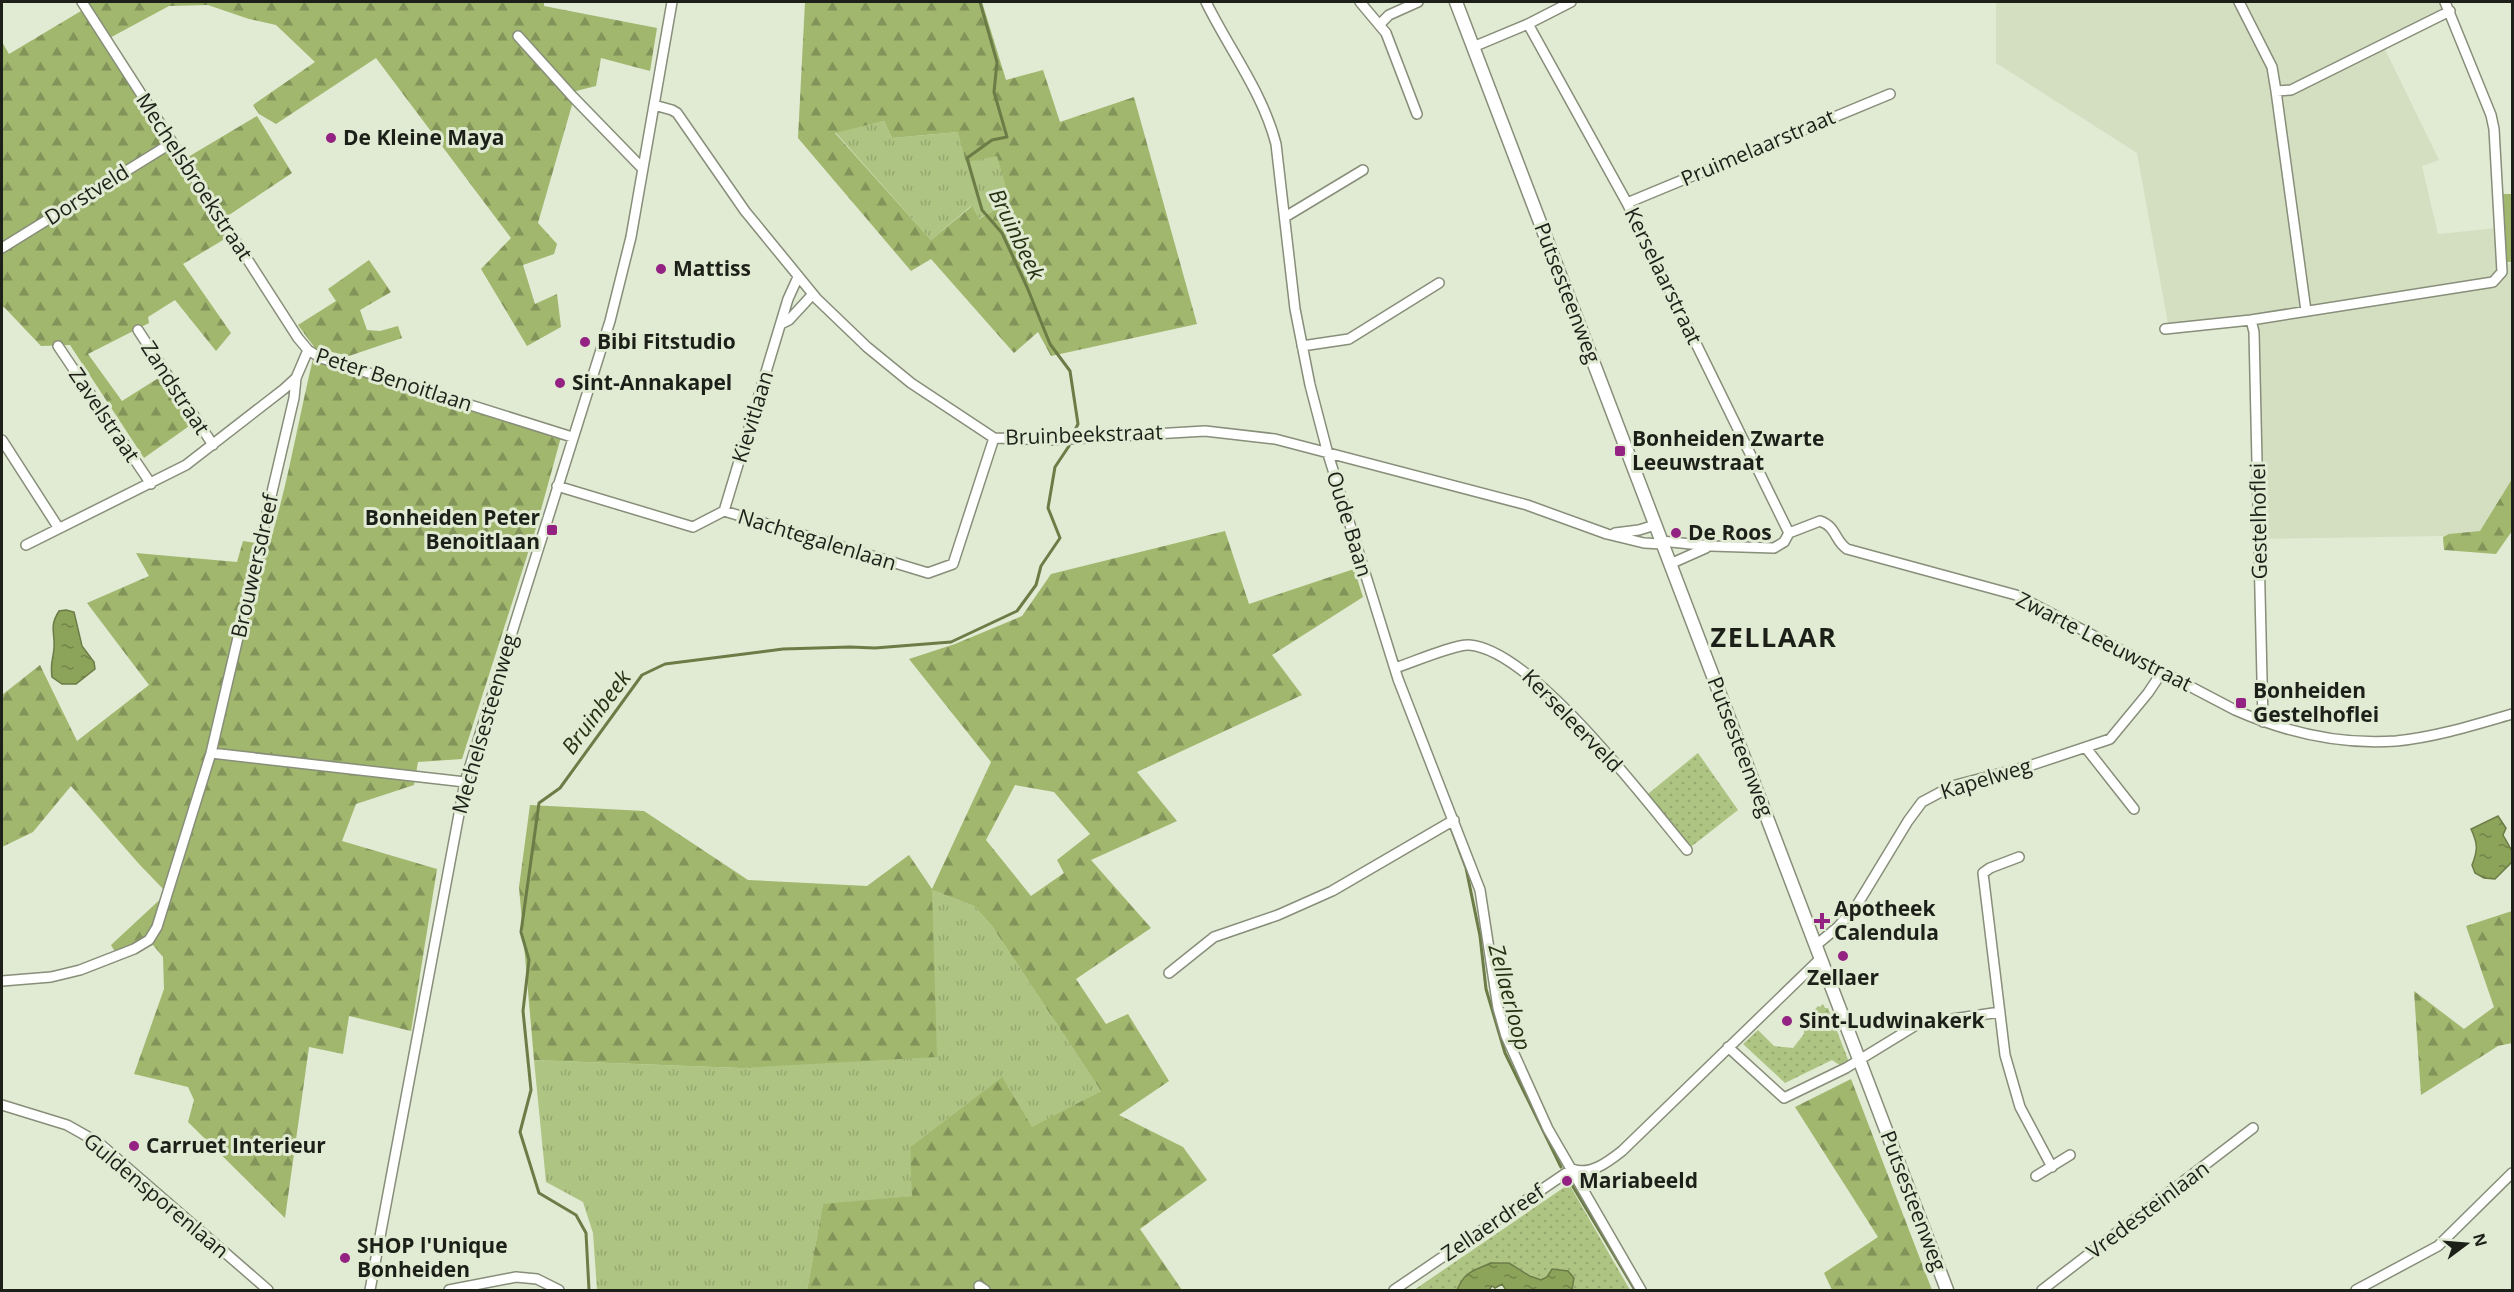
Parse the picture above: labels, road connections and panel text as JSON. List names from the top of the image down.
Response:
{
  "streets": {
    "main road": ["Putsesteenweg"],
    "street": [
      "Pruimelaarstraat",
      "Mechelsbroekstraat",
      "Dorstveld",
      "Kerselaarstraat",
      "Peter Benoitlaan",
      "Zandstraat",
      "Zavelstraat",
      "Kievitlaan",
      "Bruinbeekstraat",
      "Gestelhoflei",
      "Oude Baan",
      "Nachtegalenlaan",
      "Brouwersdreef",
      "Zwarte Leeuwstraat",
      "Kerseleerveld",
      "Mechelsesteenweg",
      "Kapelweg",
      "Guldensporenlaan",
      "Vredesteinlaan",
      "Zellaerdreef"
    ]
  },
  "crossings": [
    ["Pruimelaarstraat", "Kerselaarstraat"],
    ["Mechelsbroekstraat", "Dorstveld"],
    ["Mechelsbroekstraat", "Peter Benoitlaan"],
    ["Kerselaarstraat", "Zwarte Leeuwstraat"],
    ["Putsesteenweg", "Bruinbeekstraat"],
    ["Putsesteenweg", "Zwarte Leeuwstraat"],
    ["Putsesteenweg", "Kapelweg"],
    ["Putsesteenweg", "Zellaerdreef"],
    ["Peter Benoitlaan", "Zandstraat"],
    ["Peter Benoitlaan", "Zavelstraat"],
    ["Peter Benoitlaan", "Brouwersdreef"],
    ["Peter Benoitlaan", "Mechelsesteenweg"],
    ["Kievitlaan", "Bruinbeekstraat"],
    ["Kievitlaan", "Nachtegalenlaan"],
    ["Bruinbeekstraat", "Oude Baan"],
    ["Bruinbeekstraat", "Nachtegalenlaan"],
    ["Bruinbeekstraat", "Zwarte Leeuwstraat"],
    ["Bruinbeekstraat", "Mechelsesteenweg"],
    ["Gestelhoflei", "Zwarte Leeuwstraat"],
    ["Oude Baan", "Kerseleerveld"],
    ["Oude Baan", "Zellaerdreef"],
    ["Nachtegalenlaan", "Mechelsesteenweg"],
    ["Zwarte Leeuwstraat", "Kapelweg"]
  ],
  "districts": ["ZELLAAR"],
  "water": ["Bruinbeek", "Zellaerloop"],
  "places": {
    "other": [
      "De Kleine Maya",
      "Mattiss",
      "Bibi Fitstudio",
      "Sint-Annakapel",
      "De Roos",
      "Zellaer",
      "Sint-Ludwinakerk",
      "Carruet Interieur",
      "Mariabeeld",
      "SHOP l'Unique Bonheiden"
    ],
    "transit": ["Bonheiden Zwarte Leeuwstraat", "Bonheiden Peter Benoitlaan", "Bonheiden Gestelhoflei"],
    "health": ["Apotheek Calendula"]
  },
  "north": "right"
}
